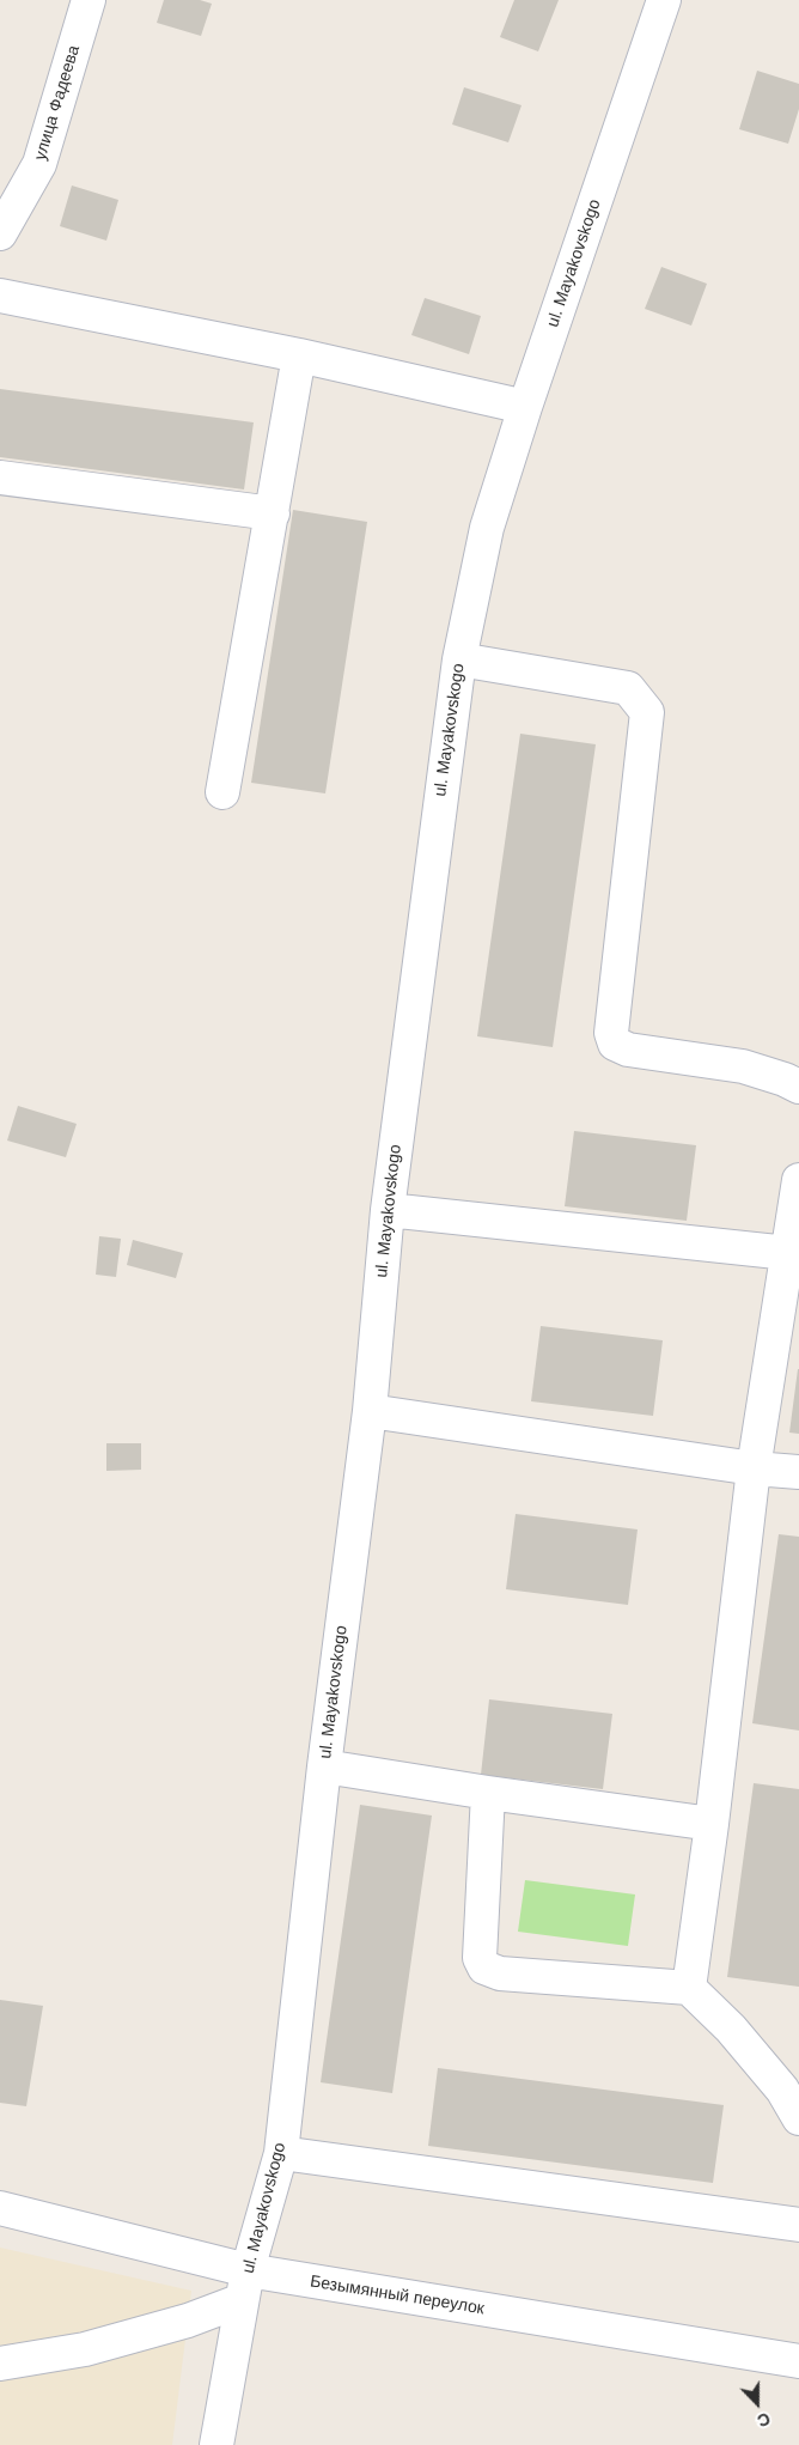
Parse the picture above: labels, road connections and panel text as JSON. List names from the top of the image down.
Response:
{
  "streets": {
    "street": ["улица Фадеева", "ul. Mayakovskogo", "Безымянный переулок"]
  },
  "crossings": [
    ["ul. Mayakovskogo", "Безымянный переулок"]
  ],
  "north": "bottom"
}
